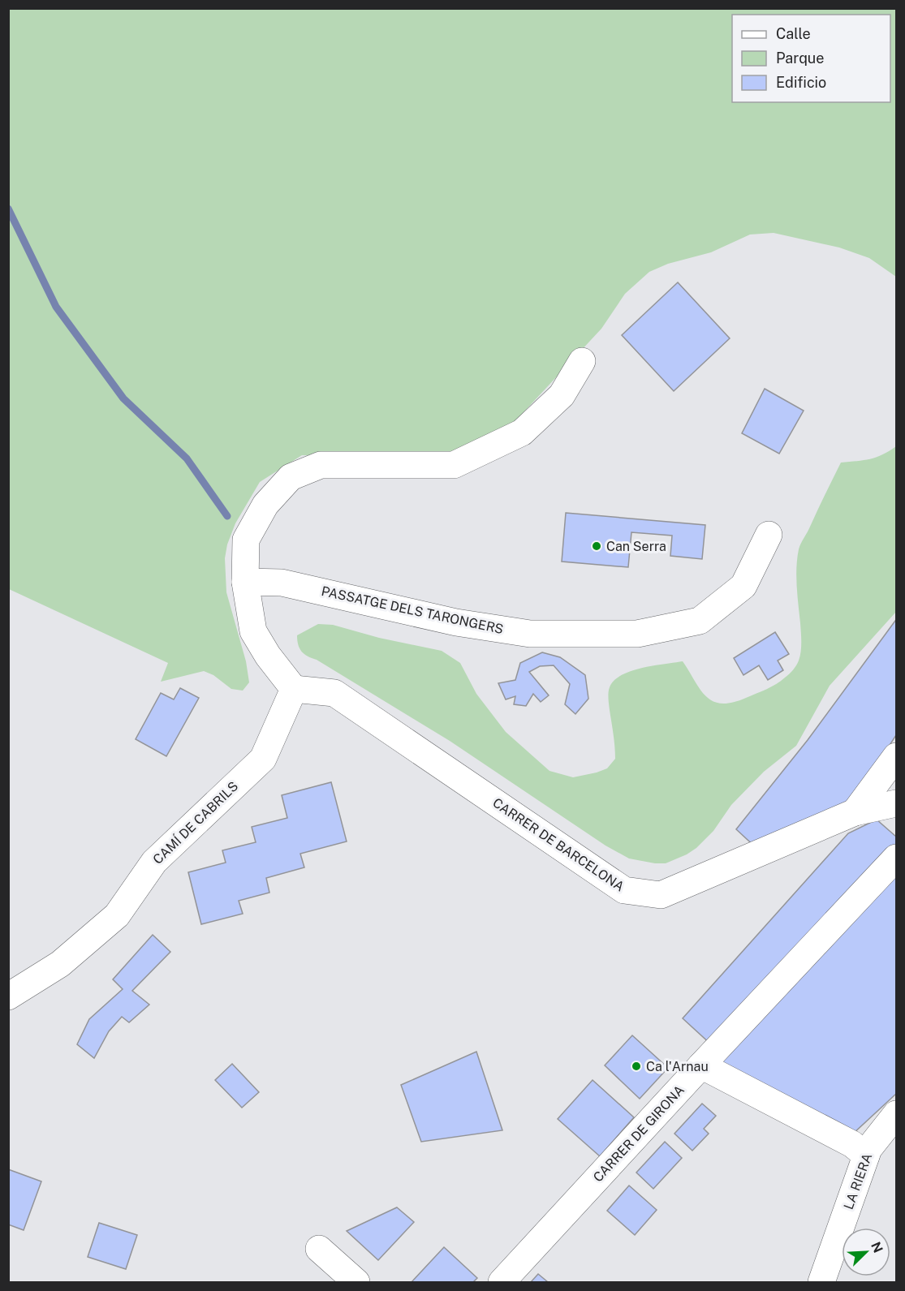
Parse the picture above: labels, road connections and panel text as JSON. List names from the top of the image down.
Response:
{
  "streets": {
    "street": [
      "PASSATGE DELS TARONGERS",
      "CAMÍ DE CABRILS",
      "CARRER DE BARCELONA",
      "CARRER DE GIRONA",
      "LA RIERA"
    ]
  },
  "crossings": [
    ["CAMÍ DE CABRILS", "CARRER DE BARCELONA"]
  ],
  "places": ["Can Serra", "Ca l'Arnau"],
  "legend": ["Calle", "Parque", "Edificio"],
  "north": "top right"
}
